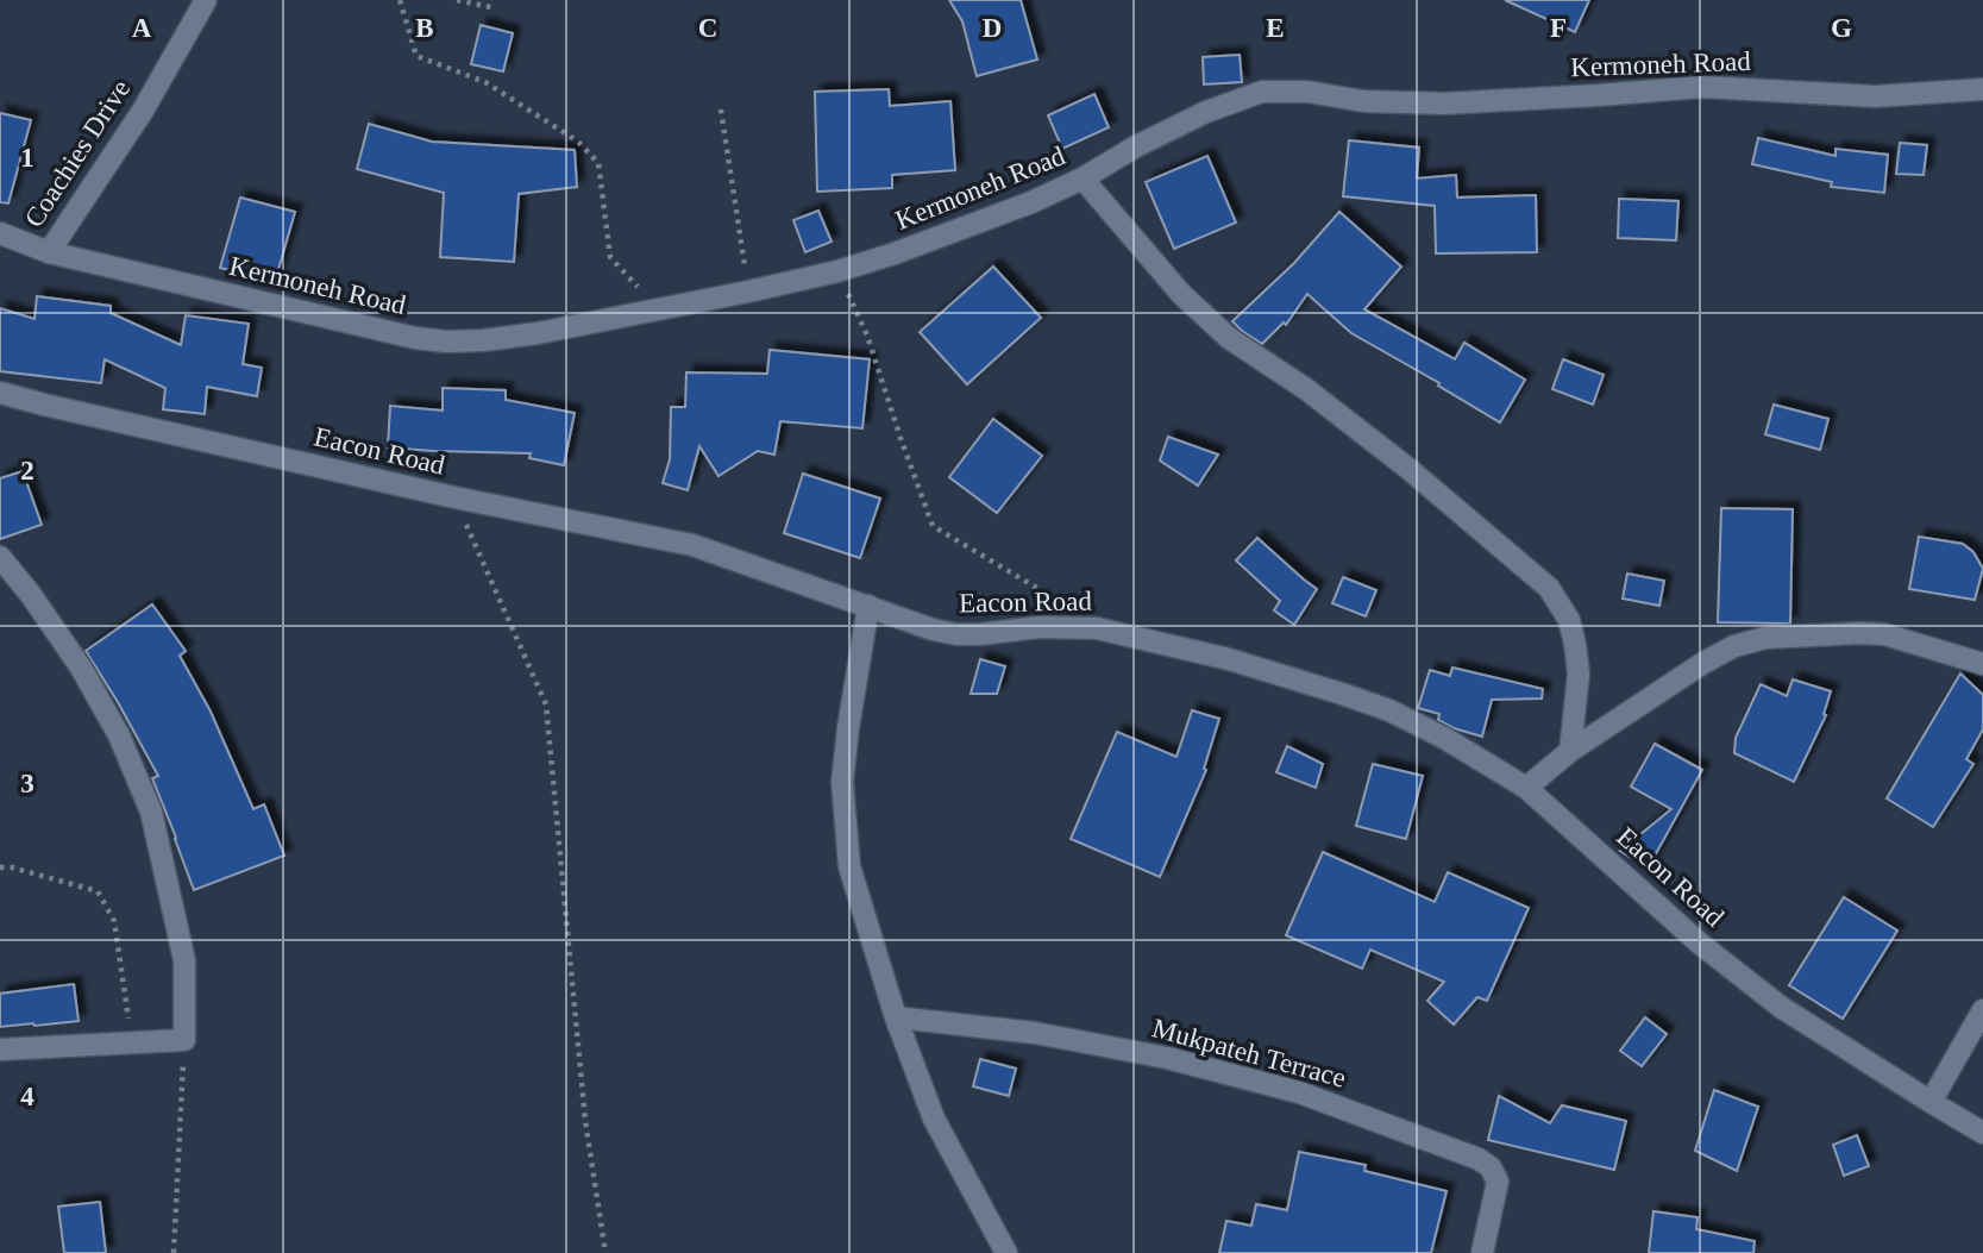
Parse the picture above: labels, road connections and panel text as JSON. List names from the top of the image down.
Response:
{
  "streets": {
    "street": [
      "Kermoneh Road",
      "Coachies Drive",
      "Eacon Road",
      "Mukpateh Terrace"
    ]
  },
  "crossings": [
    ["Kermoneh Road", "Coachies Drive"]
  ],
  "grid": {
    "columns": [
      "A",
      "B",
      "C",
      "D",
      "E",
      "F",
      "G"
    ],
    "rows": [
      "1",
      "2",
      "3",
      "4"
    ]
  }
}
